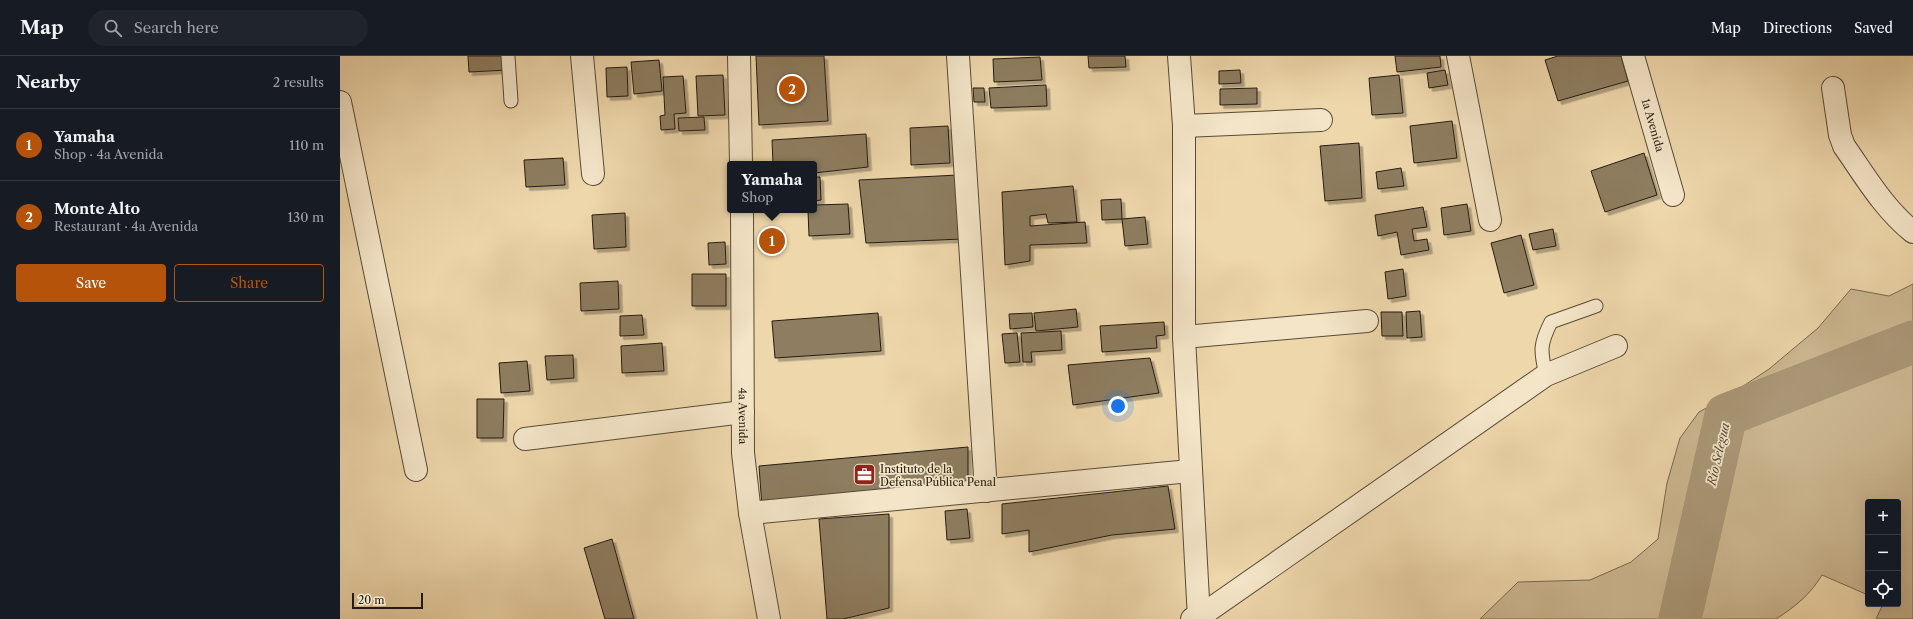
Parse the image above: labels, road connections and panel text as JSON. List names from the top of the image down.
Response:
{
  "streets": {
    "street": ["1a Avenida", "4a Avenida"]
  },
  "water": ["Río Selegua"],
  "places": {
    "office": ["Instituto de la Defensa Pública Penal"]
  },
  "scale_bar": "20 m",
  "page": {
    "header": "Map",
    "search": "Search here",
    "nav": ["Map", "Directions", "Saved"],
    "heading": ["Nearby", "2 results"],
    "pins": ["2", "1"],
    "list": [
      {
        "mark": "1",
        "name": "Yamaha",
        "note": "Shop · 4a Avenida",
        "value": "110 m"
      },
      {
        "mark": "2",
        "name": "Monte Alto",
        "note": "Restaurant · 4a Avenida",
        "value": "130 m"
      }
    ],
    "popup": ["Yamaha", "Shop"],
    "buttons": ["Save", "Share"],
    "map_buttons": ["+", "−"],
    "scale": "20 m"
  }
}
